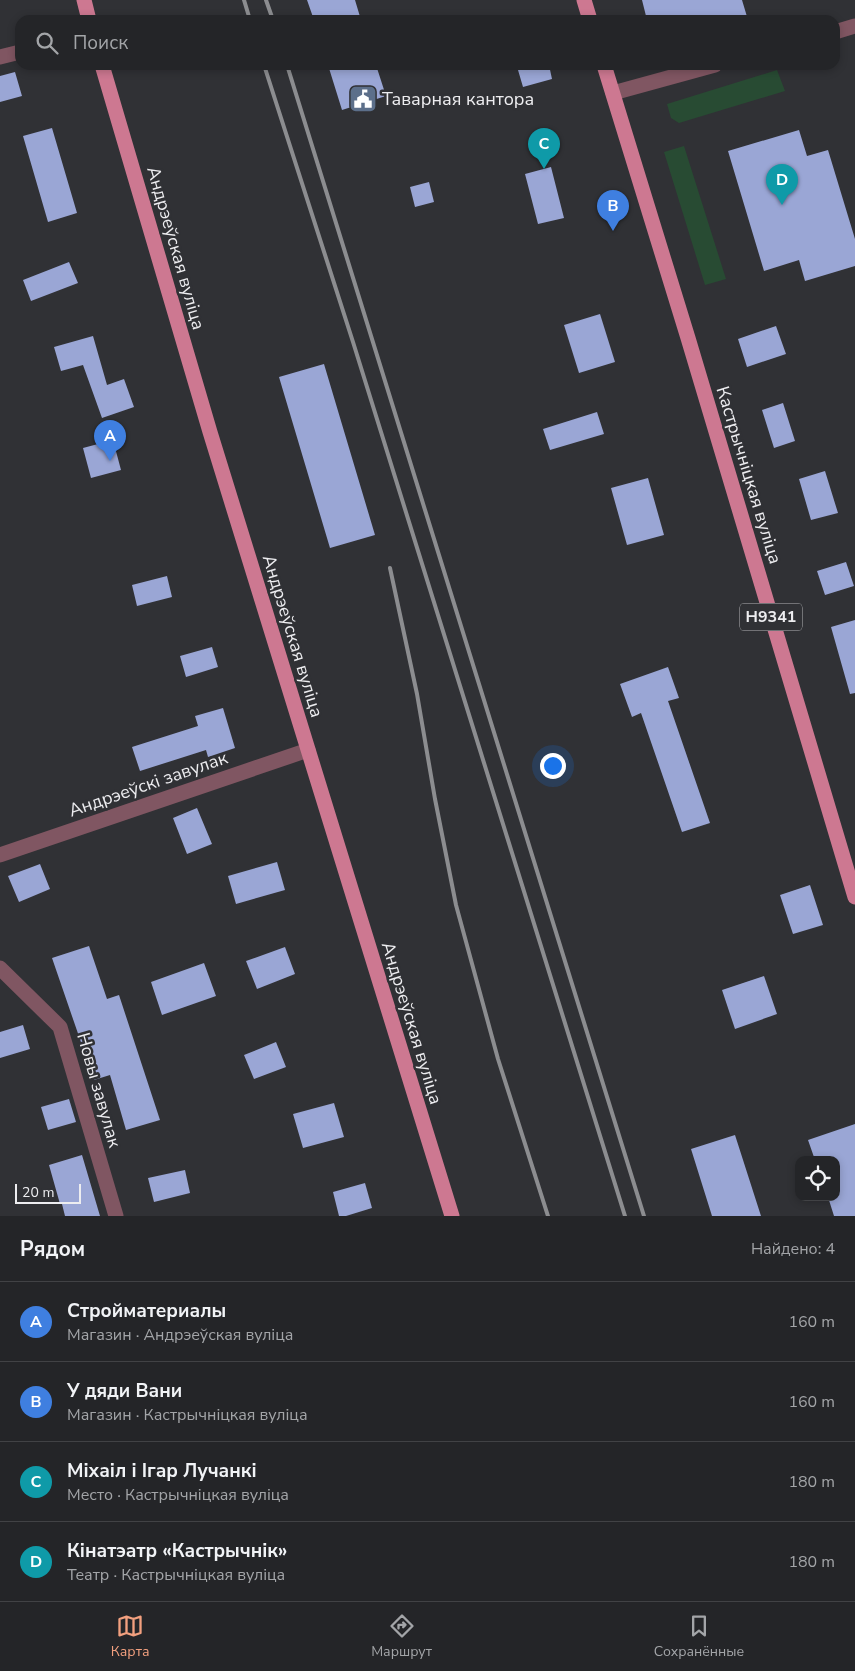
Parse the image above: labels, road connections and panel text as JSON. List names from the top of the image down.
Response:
{
  "streets": {
    "main road": ["Андрэеўская вуліца", "Кастрычніцкая вуліца", "Н9341"],
    "street": ["Андрэеўскі завулак", "Новы завулак"]
  },
  "crossings": [
    ["Андрэеўская вуліца", "Андрэеўскі завулак"]
  ],
  "places": {
    "public building": ["Таварная кантора"]
  },
  "scale_bar": "20 m",
  "page": {
    "search": "Поиск",
    "pins": [
      "C",
      "D",
      "B",
      "A"
    ],
    "scale": "20 m",
    "heading": ["Рядом", "Найдено: 4"],
    "list": [
      {
        "mark": "A",
        "name": "Стройматериалы",
        "note": "Магазин · Андрэеўская вуліца",
        "value": "160 m"
      },
      {
        "mark": "B",
        "name": "У дяди Вани",
        "note": "Магазин · Кастрычніцкая вуліца",
        "value": "160 m"
      },
      {
        "mark": "C",
        "name": "Міхаіл і Ігар Лучанкі",
        "note": "Место · Кастрычніцкая вуліца",
        "value": "180 m"
      },
      {
        "mark": "D",
        "name": "Кінатэатр «Кастрычнік»",
        "note": "Театр · Кастрычніцкая вуліца",
        "value": "180 m"
      }
    ],
    "nav": ["Карта", "Маршрут", "Сохранённые"]
  }
}
